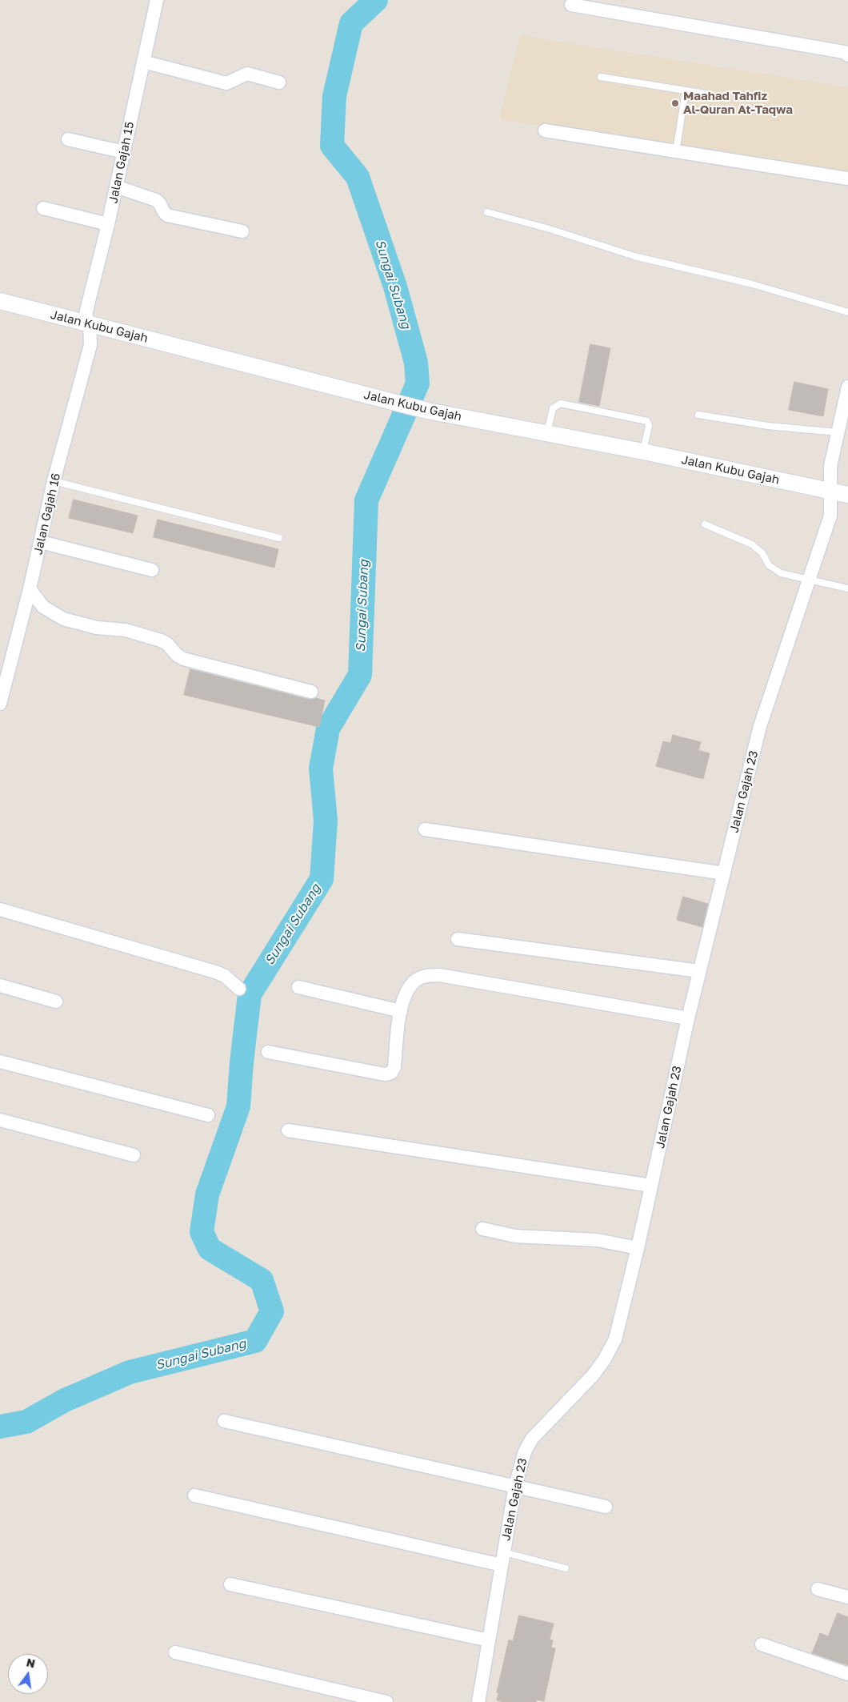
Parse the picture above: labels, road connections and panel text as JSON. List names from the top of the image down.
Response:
{
  "streets": {
    "street": [
      "Jalan Gajah 15",
      "Jalan Kubu Gajah",
      "Jalan Gajah 16",
      "Jalan Gajah 23"
    ]
  },
  "crossings": [
    ["Jalan Gajah 15", "Jalan Kubu Gajah"],
    ["Jalan Gajah 15", "Jalan Gajah 16"],
    ["Jalan Kubu Gajah", "Jalan Gajah 16"],
    ["Jalan Kubu Gajah", "Jalan Gajah 23"]
  ],
  "water": ["Sungai Subang"],
  "places": ["Maahad Tahfiz Al-Quran At-Taqwa"],
  "north": "top"
}
